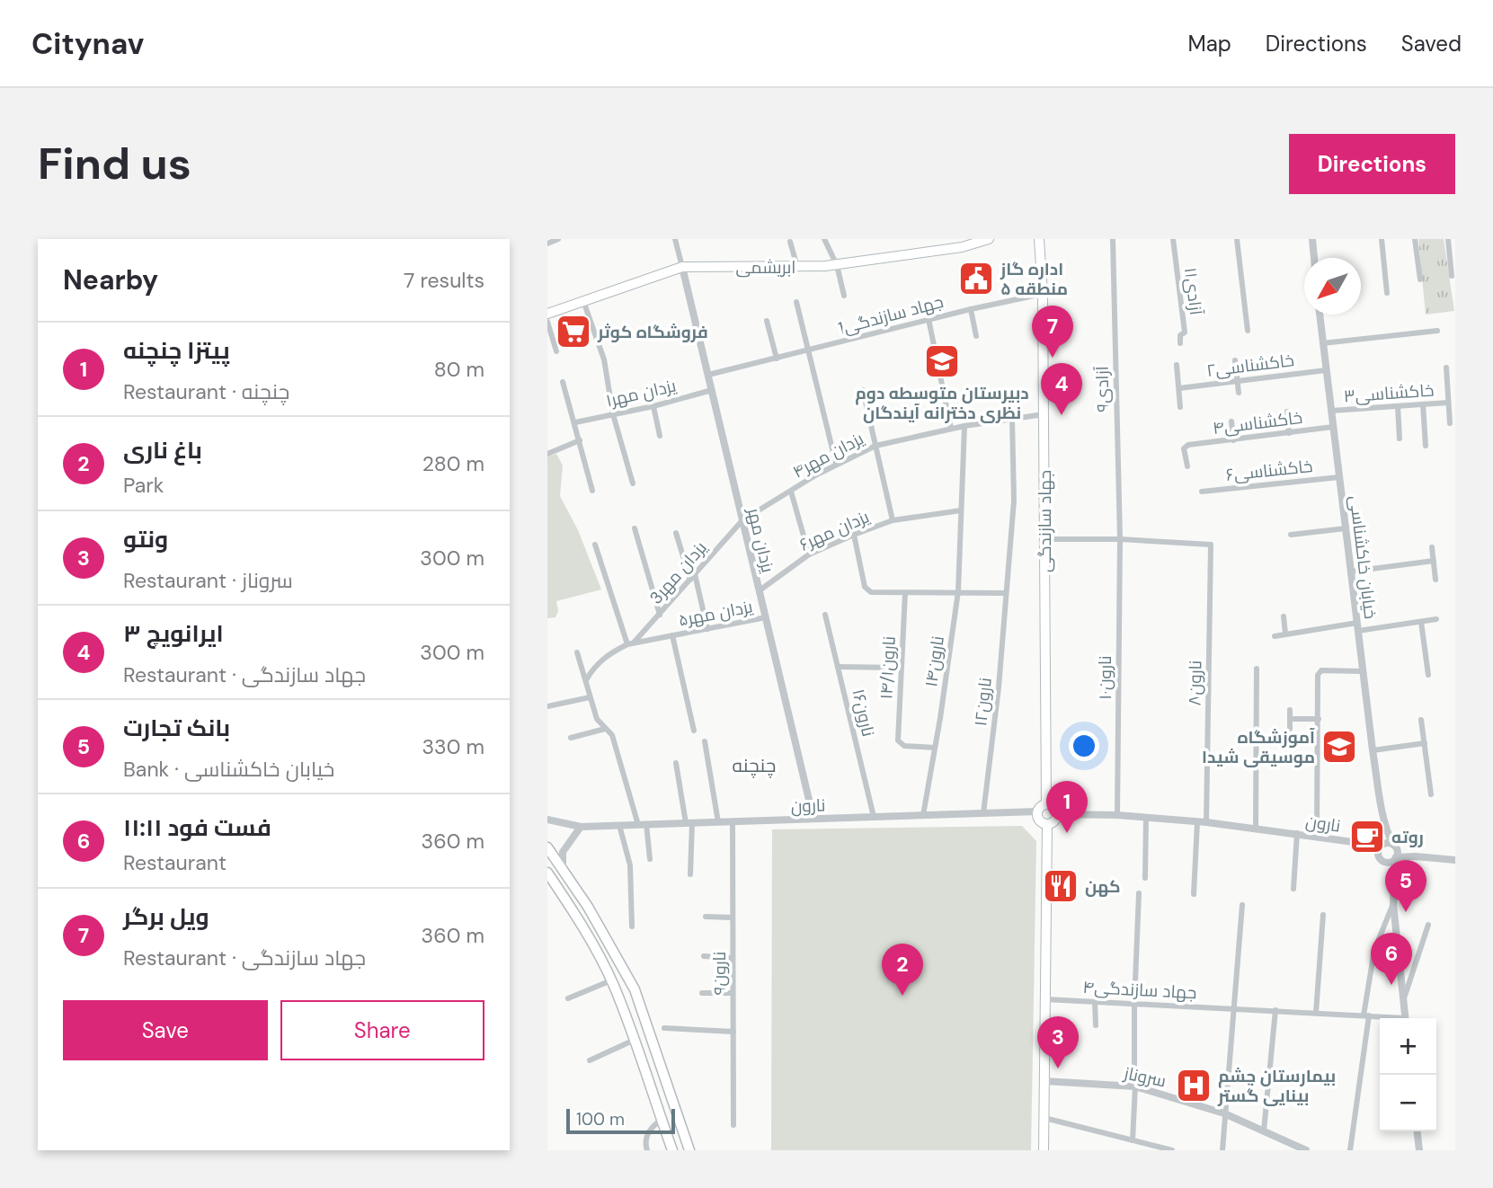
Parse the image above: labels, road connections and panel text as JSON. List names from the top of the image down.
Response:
{
  "streets": {
    "main road": ["ابریشمی", "جهاد سازندگی"],
    "street": [
      "آزادی۱۱",
      "1جهاد سازندگی",
      "خاکشناسی۲",
      "آزادی۹",
      "یزدان مهر۱",
      "خاکشناسی۳",
      "خاکشناسی۴",
      "یزدان مهر۴",
      "خاکشناسی۶",
      "یزدان مهر۶",
      "یزدان مهر",
      "خیابان خاکشناسی",
      "3یزدان مهر",
      "یزدان مهر۵",
      "نارون۱۴",
      "۱۴/۱نارون",
      "نارون۱۰",
      "نارون۸",
      "نارون۱۲",
      "نارون۱۶",
      "نارون",
      "نارون۹",
      "جهاد سازندگی۴",
      "سروناز"
    ]
  },
  "crossings": [
    ["ابریشمی", "یزدان مهر"],
    ["1جهاد سازندگی", "جهاد سازندگی"],
    ["1جهاد سازندگی", "یزدان مهر"],
    ["خاکشناسی۲", "خیابان خاکشناسی"],
    ["آزادی۹", "نارون۱۰"],
    ["آزادی۹", "نارون۸"],
    ["یزدان مهر۱", "یزدان مهر"],
    ["خاکشناسی۳", "خیابان خاکشناسی"],
    ["خاکشناسی۴", "خیابان خاکشناسی"],
    ["یزدان مهر۴", "جهاد سازندگی"],
    ["یزدان مهر۴", "یزدان مهر"],
    ["یزدان مهر۴", "3یزدان مهر"],
    ["یزدان مهر۴", "نارون۱۴"],
    ["یزدان مهر۴", "نارون۱۲"],
    ["خاکشناسی۶", "خیابان خاکشناسی"],
    ["جهاد سازندگی", "نارون"],
    ["یزدان مهر۶", "یزدان مهر"],
    ["یزدان مهر۶", "نارون۱۴"],
    ["یزدان مهر", "3یزدان مهر"],
    ["یزدان مهر", "یزدان مهر۵"],
    ["یزدان مهر", "نارون"],
    ["خیابان خاکشناسی", "نارون"],
    ["3یزدان مهر", "یزدان مهر۵"],
    ["نارون۱۴", "۱۴/۱نارون"],
    ["نارون۱۴", "نارون"],
    ["نارون۱۰", "نارون۸"],
    ["نارون۱۰", "نارون"],
    ["نارون۸", "نارون"],
    ["نارون۱۲", "نارون"],
    ["نارون۱۶", "نارون"],
    ["نارون", "نارون۹"]
  ],
  "districts": ["چنچنه"],
  "places": {
    "public building": ["اداره گاز منطقه ۵"],
    "supermarket": ["فروشگاه کوثر"],
    "school or university": ["دبیرستان متوسطه دوم نظری دخترانه آیندگان", "آموزشگاه موسیقی شیدا"],
    "cafe": ["روته"],
    "restaurant": ["کهن"],
    "hospital": ["بیمارستان چشم بینایی گستر"]
  },
  "scale_bar": "100 m",
  "north": "bottom left",
  "page": {
    "header": "Citynav",
    "nav": ["Map", "Directions", "Saved"],
    "buttons": [
      "Directions",
      ["Save", "Share"]
    ],
    "title": "Find us",
    "heading": ["Nearby", "7 results"],
    "pins": [
      "7",
      "4",
      "1",
      "5",
      "6",
      "2",
      "3"
    ],
    "list": [
      {
        "mark": "1",
        "name": "پیتزا چنچنه",
        "note": "Restaurant · چنچنه",
        "value": "80 m"
      },
      {
        "mark": "2",
        "name": "باغ ناری",
        "note": "Park",
        "value": "280 m"
      },
      {
        "mark": "3",
        "name": "ونتو",
        "note": "Restaurant · سروناز",
        "value": "300 m"
      },
      {
        "mark": "4",
        "name": "ایرانویچ ٣",
        "note": "Restaurant · جهاد سازندگی",
        "value": "300 m"
      },
      {
        "mark": "5",
        "name": "بانک تجارت",
        "note": "Bank · خیابان خاکشناسی",
        "value": "330 m"
      },
      {
        "mark": "6",
        "name": "فست فود ۱۱:۱۱",
        "note": "Restaurant",
        "value": "360 m"
      },
      {
        "mark": "7",
        "name": "ویل برگر",
        "note": "Restaurant · جهاد سازندگی",
        "value": "360 m"
      }
    ],
    "map_buttons": ["+", "−"],
    "scale": "100 m"
  }
}
